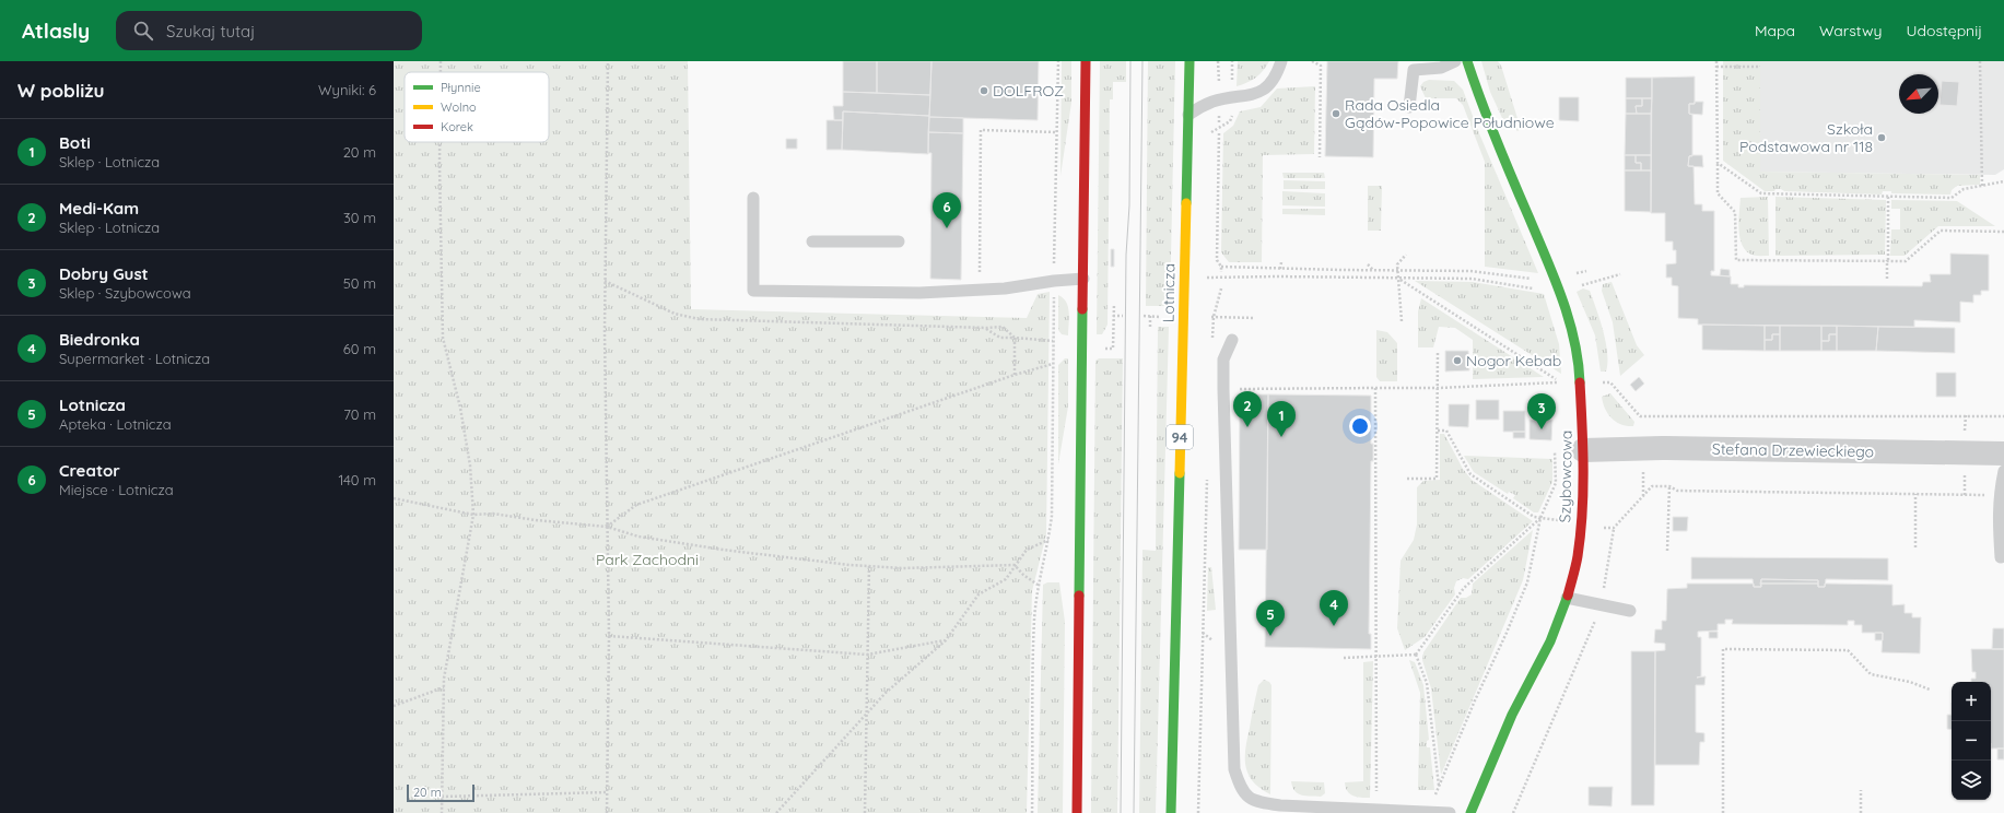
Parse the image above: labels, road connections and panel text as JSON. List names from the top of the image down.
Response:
{
  "streets": {
    "main road": ["Lotnicza", "94", "Szybowcowa"],
    "street": ["Stefana Drzewieckiego"]
  },
  "crossings": [
    ["Stefana Drzewieckiego", "Szybowcowa"]
  ],
  "parks": ["Park Zachodni"],
  "places": [
    "DOLFROZ",
    "Rada Osiedla Gądów-Popowice Południowe",
    "Szkoła Podstawowa nr 118",
    "Nogor Kebab"
  ],
  "legend": ["Płynnie", "Wolno", "Korek"],
  "scale_bar": "20 m",
  "north": "bottom left",
  "page": {
    "header": "Atlasly",
    "search": "Szukaj tutaj",
    "nav": ["Mapa", "Warstwy", "Udostępnij"],
    "heading": ["W pobliżu", "Wyniki: 6"],
    "list": [
      {
        "mark": "1",
        "name": "Boti",
        "note": "Sklep · Lotnicza",
        "value": "20 m"
      },
      {
        "mark": "2",
        "name": "Medi-Kam",
        "note": "Sklep · Lotnicza",
        "value": "30 m"
      },
      {
        "mark": "3",
        "name": "Dobry Gust",
        "note": "Sklep · Szybowcowa",
        "value": "50 m"
      },
      {
        "mark": "4",
        "name": "Biedronka",
        "note": "Supermarket · Lotnicza",
        "value": "60 m"
      },
      {
        "mark": "5",
        "name": "Lotnicza",
        "note": "Apteka · Lotnicza",
        "value": "70 m"
      },
      {
        "mark": "6",
        "name": "Creator",
        "note": "Miejsce · Lotnicza",
        "value": "140 m"
      }
    ],
    "pins": [
      "6",
      "2",
      "3",
      "1",
      "4",
      "5"
    ],
    "map_buttons": ["+", "−"],
    "scale": "20 m"
  }
}
